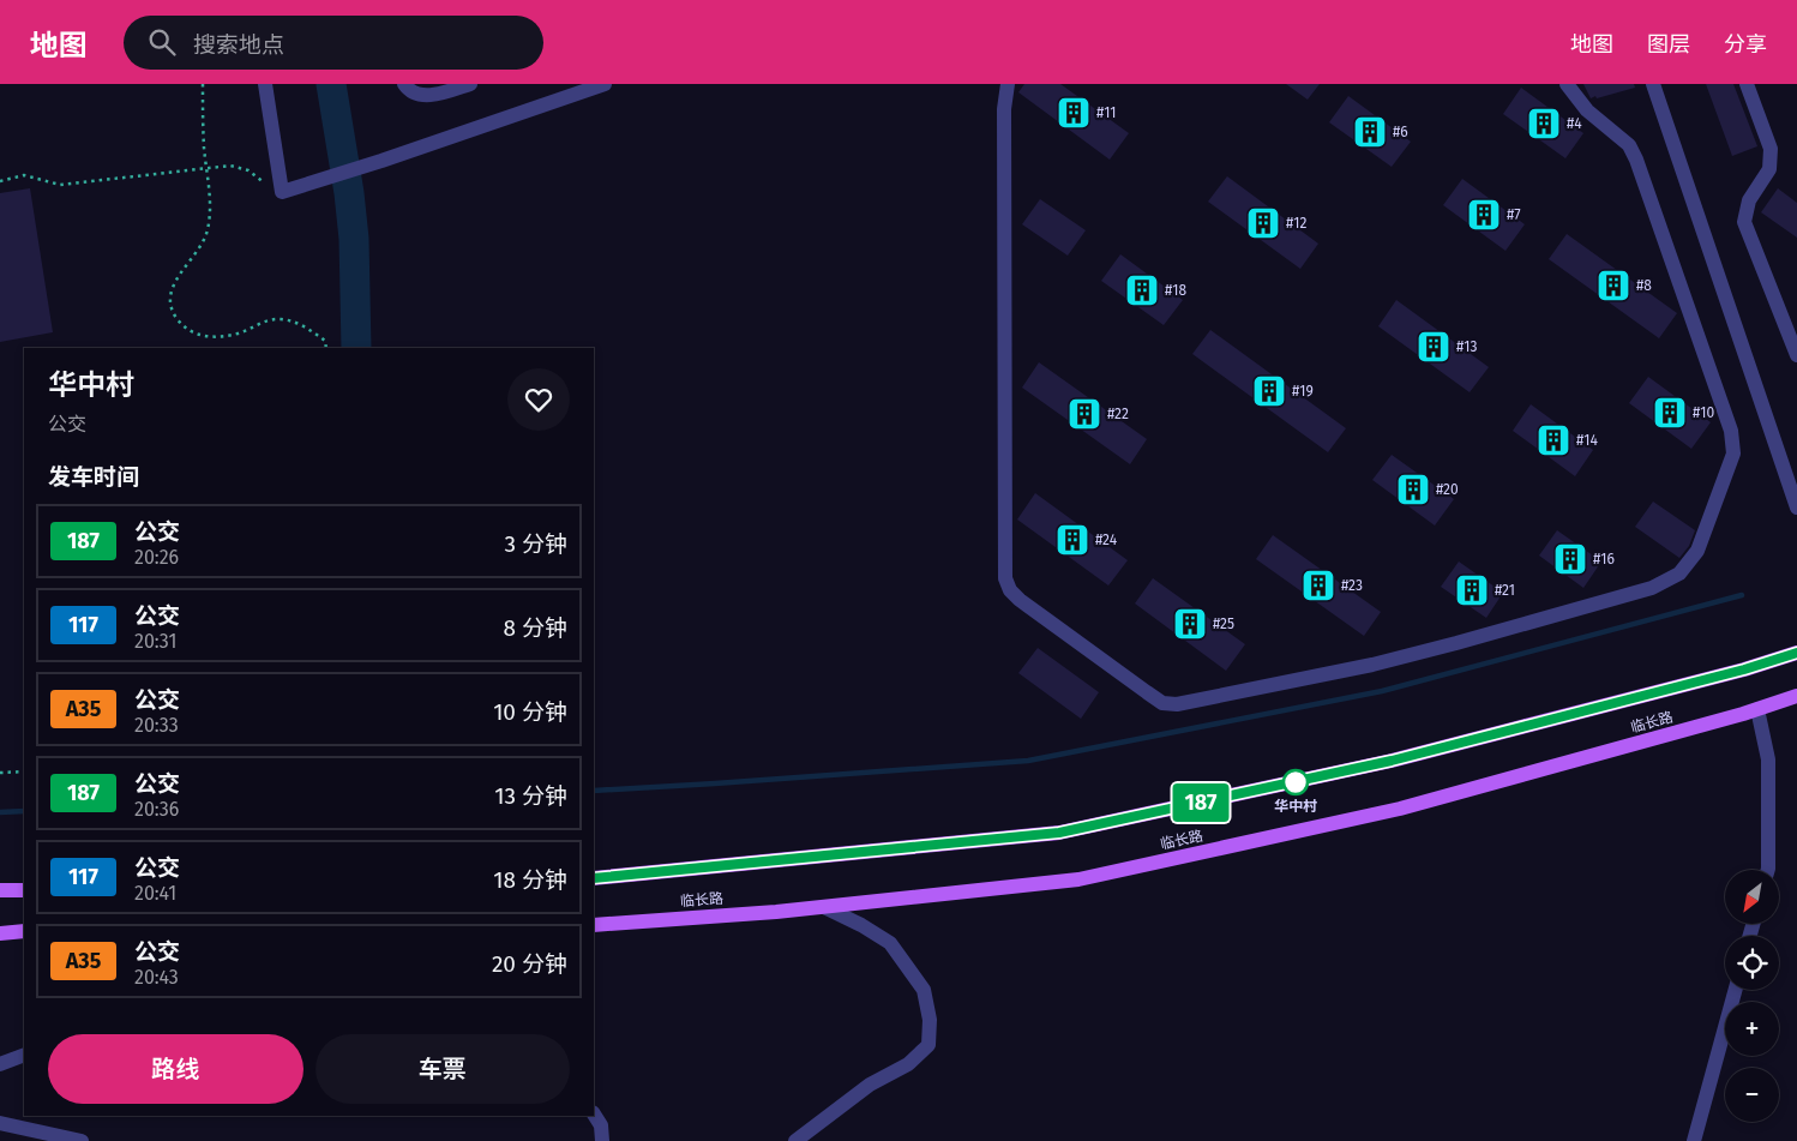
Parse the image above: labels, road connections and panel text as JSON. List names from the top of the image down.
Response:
{
  "streets": {
    "main road": ["临长路"]
  },
  "places": {
    "building": [
      "#11",
      "#4",
      "#6",
      "#7",
      "#12",
      "#8",
      "#18",
      "#13",
      "#19",
      "#10",
      "#22",
      "#14",
      "#20",
      "#24",
      "#16",
      "#23",
      "#21",
      "#25"
    ],
    "other": ["华中村"]
  },
  "lines": ["bus line 187"],
  "north": "bottom left",
  "page": {
    "header": "地图",
    "search": "搜索地点",
    "nav": ["地图", "图层", "分享"],
    "on_map": "187",
    "heading": [
      ["华中村", "公交"],
      "发车时间"
    ],
    "list": [
      {
        "mark": "187",
        "name": "公交",
        "note": "20:26",
        "value": "3 分钟"
      },
      {
        "mark": "117",
        "name": "公交",
        "note": "20:31",
        "value": "8 分钟"
      },
      {
        "mark": "A35",
        "name": "公交",
        "note": "20:33",
        "value": "10 分钟"
      },
      {
        "mark": "187",
        "name": "公交",
        "note": "20:36",
        "value": "13 分钟"
      },
      {
        "mark": "117",
        "name": "公交",
        "note": "20:41",
        "value": "18 分钟"
      },
      {
        "mark": "A35",
        "name": "公交",
        "note": "20:43",
        "value": "20 分钟"
      }
    ],
    "map_buttons": ["+", "−"],
    "buttons": ["路线", "车票"]
  }
}
